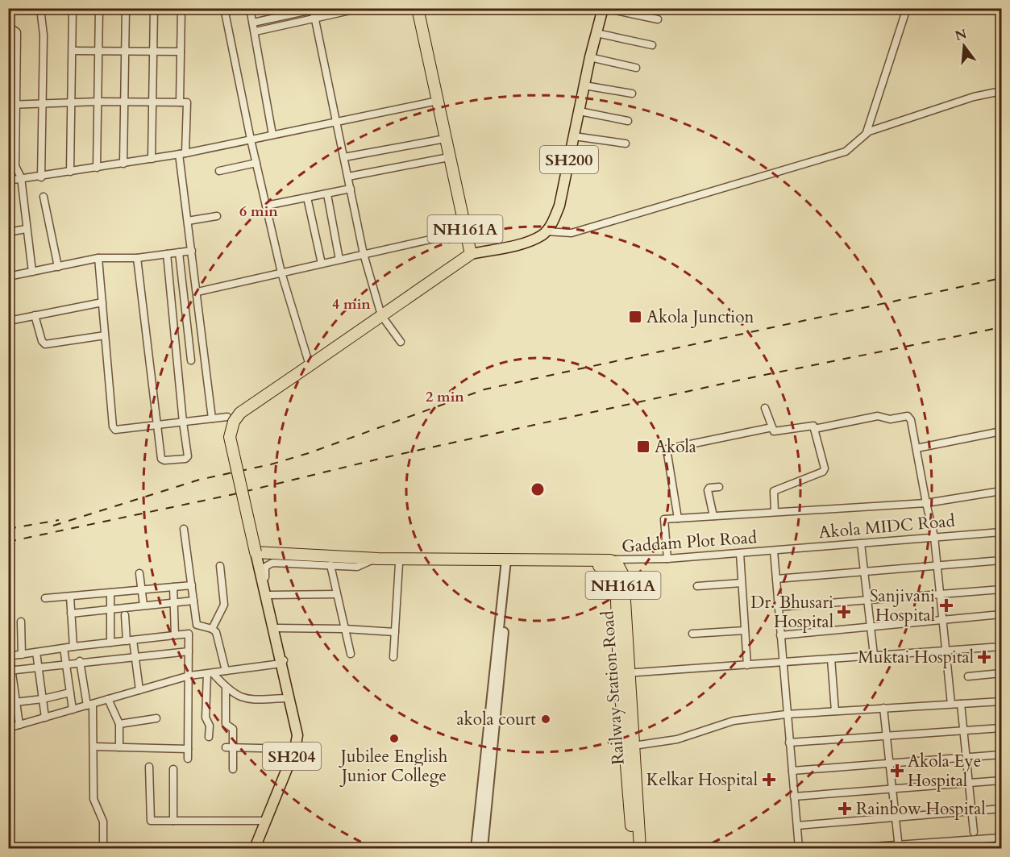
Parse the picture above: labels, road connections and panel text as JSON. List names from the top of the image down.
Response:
{
  "streets": {
    "highway": ["NH161A", "Railway Station Road"],
    "main road": ["SH200", "SH204"],
    "street": ["Akola MIDC Road", "Gaddam Plot Road"]
  },
  "crossings": [
    ["NH161A", "Gaddam Plot Road"],
    ["NH161A", "Railway Station Road"],
    ["NH161A", "SH204"],
    ["Akola MIDC Road", "Gaddam Plot Road"],
    ["Gaddam Plot Road", "Railway Station Road"]
  ],
  "places": {
    "transit": ["Akola Junction", "Akola"],
    "health": [
      "Sanjivani Hospital",
      "Dr. Bhusari Hospital",
      "Muktai Hospital",
      "Akola Eye Hospital",
      "Kelkar Hospital",
      "Rainbow Hospital"
    ],
    "other": ["akola court", "Jubilee English Junior College"]
  },
  "north": "top",
  "rings": ["6 min", "4 min", "2 min"]
}
